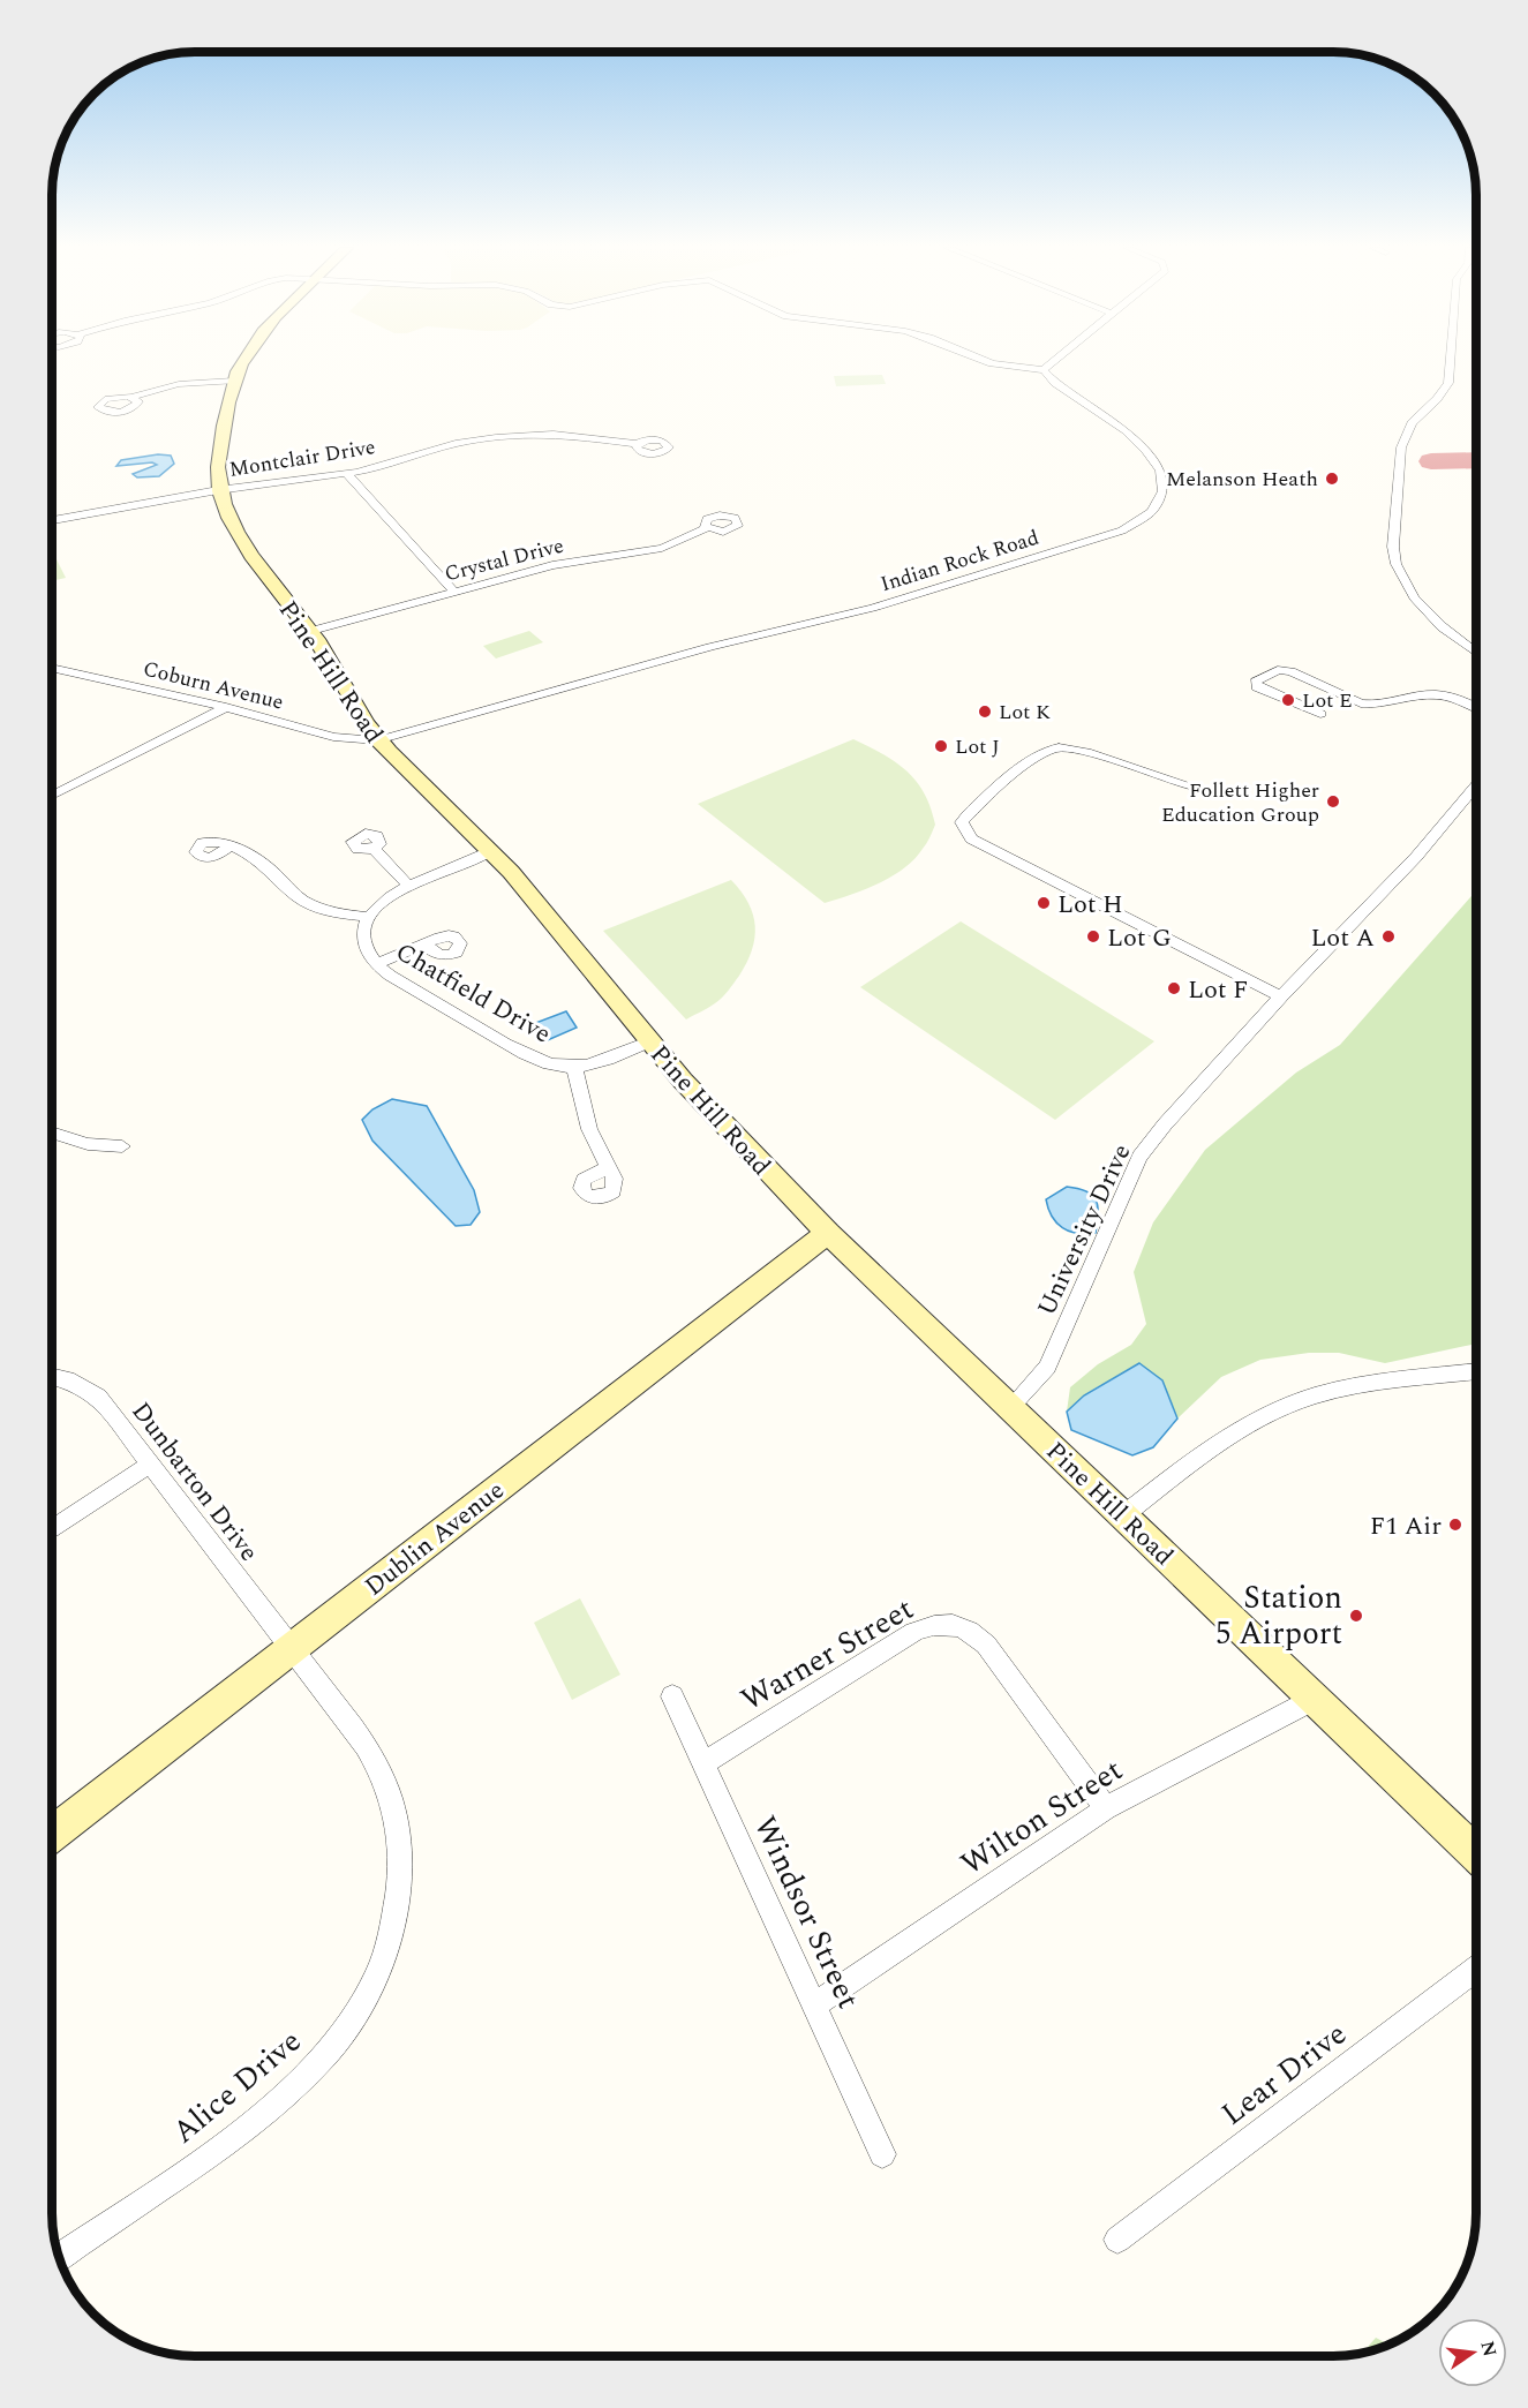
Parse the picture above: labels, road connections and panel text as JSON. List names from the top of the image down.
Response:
{
  "streets": {
    "street": [
      "Montclair Drive",
      "Crystal Drive",
      "Indian Rock Road",
      "Pine Hill Road",
      "Coburn Avenue",
      "Chatfield Drive",
      "University Drive",
      "Dunbarton Drive",
      "Dublin Avenue",
      "Warner Street",
      "Wilton Street",
      "Windsor Street",
      "Lear Drive",
      "Alice Drive"
    ]
  },
  "crossings": [
    ["Montclair Drive", "Pine Hill Road"],
    ["Crystal Drive", "Pine Hill Road"],
    ["Indian Rock Road", "Pine Hill Road"],
    ["Indian Rock Road", "Coburn Avenue"],
    ["Pine Hill Road", "Coburn Avenue"],
    ["Pine Hill Road", "Chatfield Drive"],
    ["Pine Hill Road", "University Drive"],
    ["Pine Hill Road", "Dublin Avenue"],
    ["Pine Hill Road", "Wilton Street"],
    ["Dunbarton Drive", "Dublin Avenue"],
    ["Dunbarton Drive", "Alice Drive"],
    ["Dublin Avenue", "Alice Drive"],
    ["Warner Street", "Wilton Street"],
    ["Warner Street", "Windsor Street"],
    ["Wilton Street", "Windsor Street"]
  ],
  "places": [
    "Melanson Heath",
    "Lot E",
    "Lot K",
    "Lot J",
    "Follett Higher Education Group",
    "Lot H",
    "Lot G",
    "Lot A",
    "Lot F",
    "F1 Air",
    "Station 5 Airport"
  ],
  "north": "right"
}
